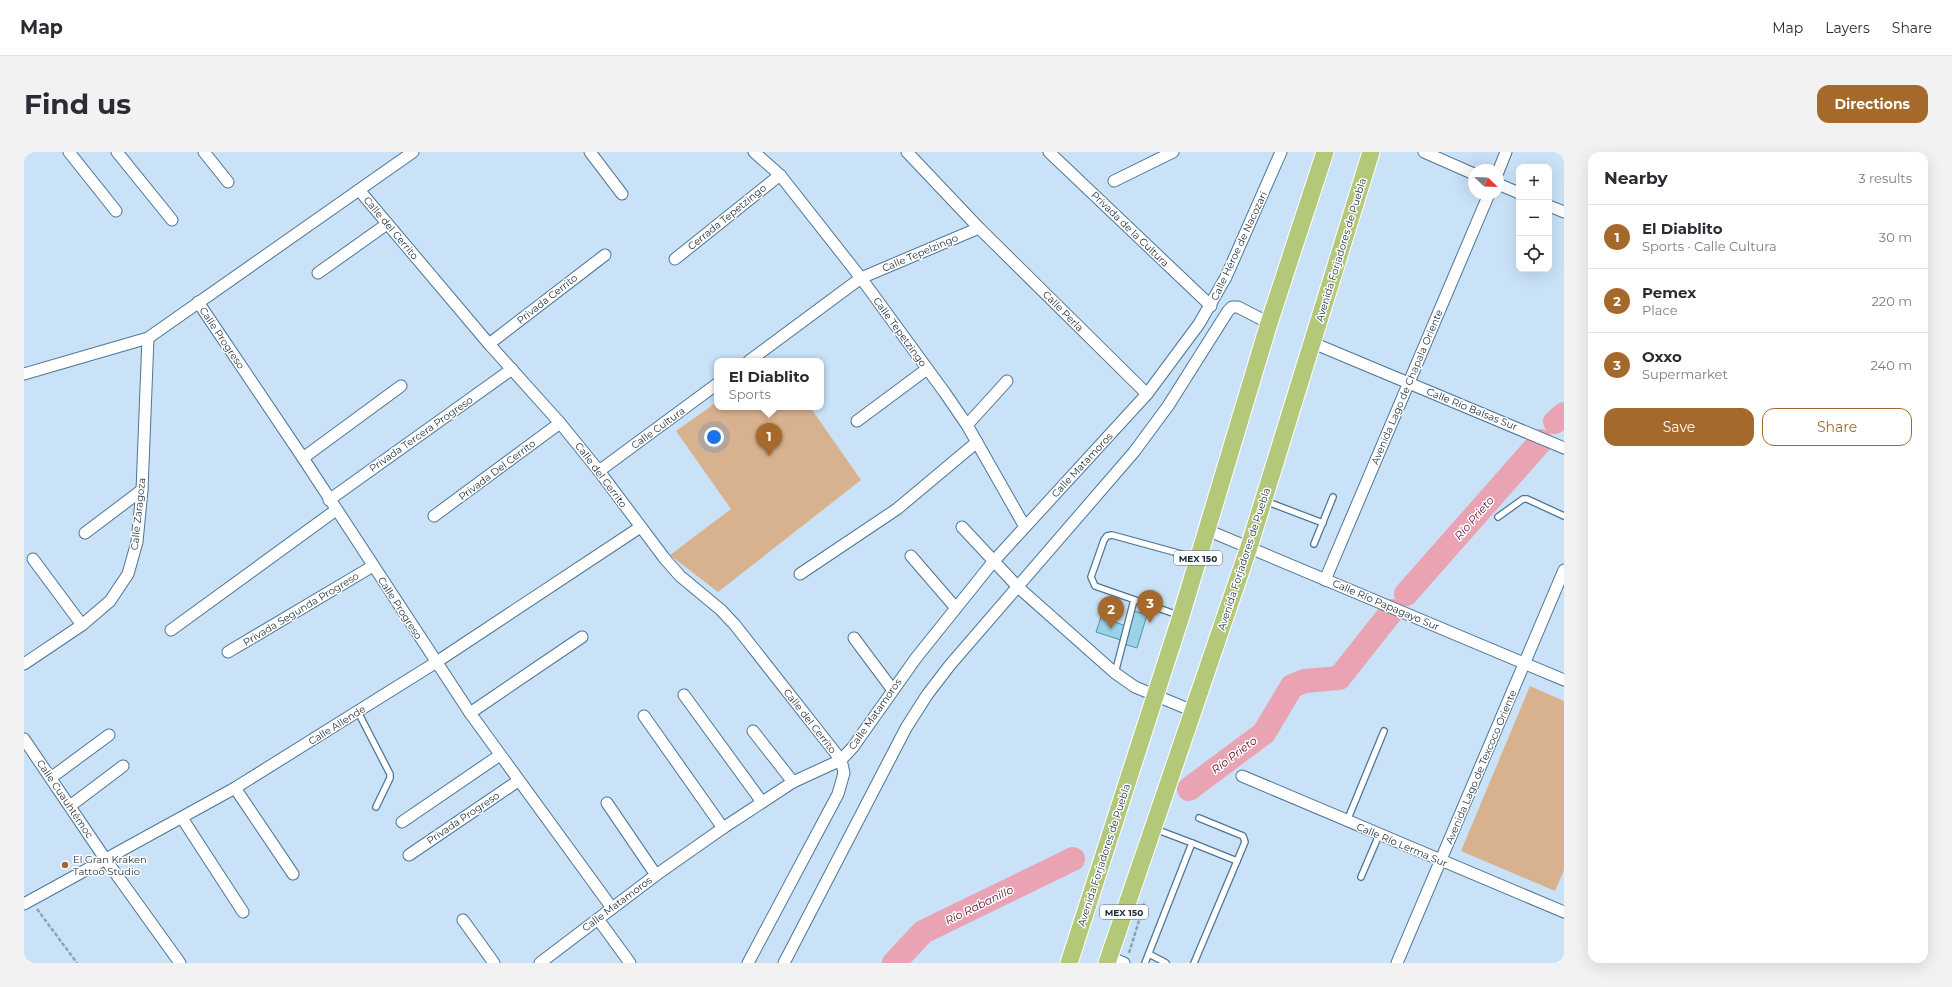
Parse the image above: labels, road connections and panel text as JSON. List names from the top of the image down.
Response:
{
  "streets": {
    "main road": ["Avenida Forjadores de Puebla", "MEX 150"],
    "street": [
      "Cerrada Tepetzingo",
      "Calle del Cerrito",
      "Privada de la Cultura",
      "Calle Héroe de Nacozari",
      "Calle Tepelzingo",
      "Privada Cerrito",
      "Calle Perla",
      "Calle Tepetzingo",
      "Calle Progreso",
      "Avenida Lago de Chapala Oriente",
      "Calle Río Balsas Sur",
      "Calle Cultura",
      "Privada Tercera Progreso",
      "Calle Matamoros",
      "Privada Del Cerrito",
      "Calle Zaragoza",
      "Calle Río Papagayo Sur",
      "Privada Segunda Progreso",
      "Calle Allende",
      "Avenida Lago de Texcoco Oriente",
      "Calle Cuauhtémoc",
      "Privada Progreso",
      "Calle Río Lerma Sur"
    ]
  },
  "crossings": [
    ["Cerrada Tepetzingo", "Calle Tepetzingo"],
    ["Calle del Cerrito", "Privada Cerrito"],
    ["Calle del Cerrito", "Calle Cultura"],
    ["Calle del Cerrito", "Privada Tercera Progreso"],
    ["Calle del Cerrito", "Calle Matamoros"],
    ["Calle del Cerrito", "Privada Del Cerrito"],
    ["Calle del Cerrito", "Calle Allende"],
    ["Privada de la Cultura", "Calle Héroe de Nacozari"],
    ["Calle Héroe de Nacozari", "Calle Perla"],
    ["Calle Héroe de Nacozari", "Calle Matamoros"],
    ["Avenida Forjadores de Puebla", "Calle Río Balsas Sur"],
    ["Avenida Forjadores de Puebla", "Calle Río Papagayo Sur"],
    ["Calle Tepelzingo", "Calle Perla"],
    ["Calle Tepelzingo", "Calle Tepetzingo"],
    ["Calle Perla", "Calle Matamoros"],
    ["Calle Tepetzingo", "Calle Matamoros"],
    ["Calle Progreso", "Privada Tercera Progreso"],
    ["Calle Progreso", "Calle Matamoros"],
    ["Calle Progreso", "Privada Segunda Progreso"],
    ["Calle Progreso", "Calle Allende"],
    ["Calle Progreso", "Privada Progreso"],
    ["Avenida Lago de Chapala Oriente", "Calle Río Balsas Sur"],
    ["Avenida Lago de Chapala Oriente", "Calle Río Papagayo Sur"],
    ["Calle Río Papagayo Sur", "Avenida Lago de Texcoco Oriente"],
    ["Calle Allende", "Calle Cuauhtémoc"],
    ["Avenida Lago de Texcoco Oriente", "Calle Río Lerma Sur"]
  ],
  "water": ["Río Prieto", "Río Rabanillo"],
  "places": ["El Gran Kraken Tattoo Studio"],
  "north": "bottom right",
  "page": {
    "header": "Map",
    "nav": ["Map", "Layers", "Share"],
    "buttons": [
      "Directions",
      ["Save", "Share"]
    ],
    "title": "Find us",
    "heading": ["Nearby", "3 results"],
    "map_buttons": ["+", "−"],
    "list": [
      {
        "mark": "1",
        "name": "El Diablito",
        "note": "Sports · Calle Cultura",
        "value": "30 m"
      },
      {
        "mark": "2",
        "name": "Pemex",
        "note": "Place",
        "value": "220 m"
      },
      {
        "mark": "3",
        "name": "Oxxo",
        "note": "Supermarket",
        "value": "240 m"
      }
    ],
    "popup": ["El Diablito", "Sports"],
    "pins": ["1", "3", "2"]
  }
}
